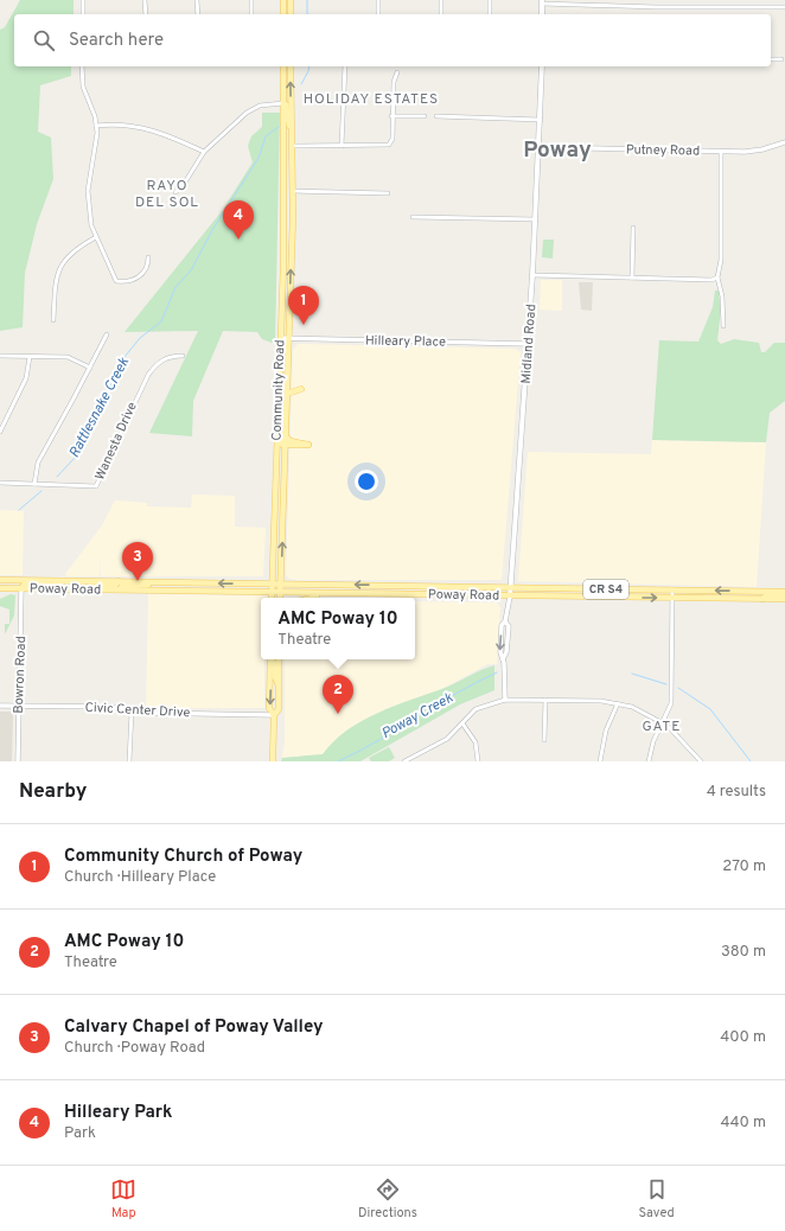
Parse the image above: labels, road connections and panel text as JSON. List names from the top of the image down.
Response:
{
  "streets": {
    "main road": [
      "Midland Road",
      "Community Road",
      "Poway Road",
      "CR S4"
    ],
    "street": [
      "Putney Road",
      "Hilleary Place",
      "Wanesta Drive",
      "Bowron Road",
      "Civic Center Drive"
    ]
  },
  "crossings": [
    ["Putney Road", "Midland Road"],
    ["Hilleary Place", "Midland Road"],
    ["Hilleary Place", "Community Road"],
    ["Midland Road", "Poway Road"],
    ["Community Road", "Poway Road"],
    ["Poway Road", "Bowron Road"],
    ["Bowron Road", "Civic Center Drive"]
  ],
  "districts": [
    "HOLIDAY ESTATES",
    "Poway",
    "RAYO DEL SOL",
    "GATE"
  ],
  "water": ["Rattlesnake Creek", "Poway Creek"],
  "page": {
    "search": "Search here",
    "pins": [
      "4",
      "1",
      "3",
      "2"
    ],
    "popup": ["AMC Poway 10", "Theatre"],
    "heading": ["Nearby", "4 results"],
    "list": [
      {
        "mark": "1",
        "name": "Community Church of Poway",
        "note": "Church · Hilleary Place",
        "value": "270 m"
      },
      {
        "mark": "2",
        "name": "AMC Poway 10",
        "note": "Theatre",
        "value": "380 m"
      },
      {
        "mark": "3",
        "name": "Calvary Chapel of Poway Valley",
        "note": "Church · Poway Road",
        "value": "400 m"
      },
      {
        "mark": "4",
        "name": "Hilleary Park",
        "note": "Park",
        "value": "440 m"
      }
    ],
    "nav": ["Map", "Directions", "Saved"]
  }
}
